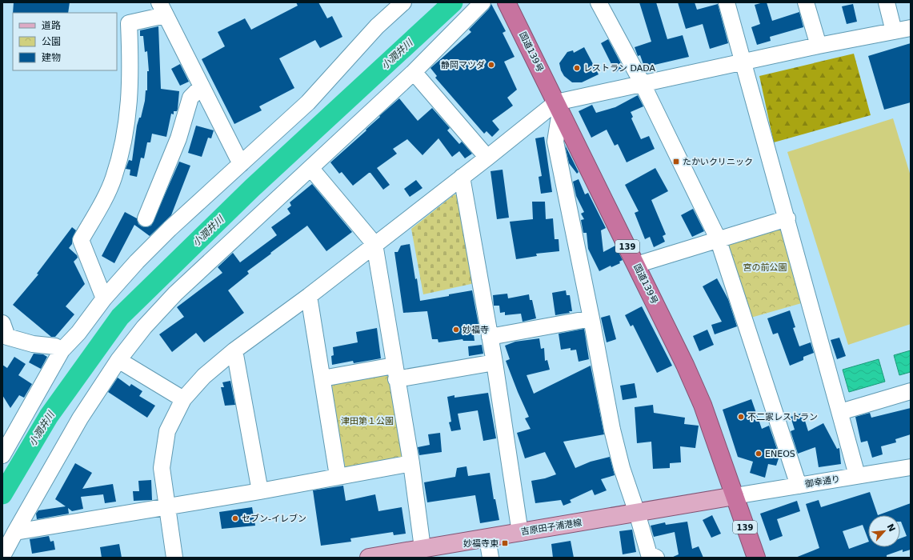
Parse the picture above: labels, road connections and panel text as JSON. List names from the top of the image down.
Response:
{
  "streets": {
    "highway": ["国道139号", "139"],
    "main road": ["吉原田子浦港線"],
    "street": ["御幸通り"]
  },
  "crossings": [
    ["国道139号", "御幸通り"],
    ["国道139号", "吉原田子浦港線"],
    ["御幸通り", "吉原田子浦港線"]
  ],
  "water": ["小潤井川"],
  "parks": ["宮の前公園", "津田第１公園"],
  "places": {
    "other": [
      "静岡マツダ",
      "レストラン DADA",
      "妙福寺",
      "不二家レストラン",
      "ENEOS",
      "セブン-イレブン"
    ],
    "transit": ["たかいクリニック", "妙福寺東"]
  },
  "legend": ["道路", "公園", "建物"],
  "north": "top right"
}
